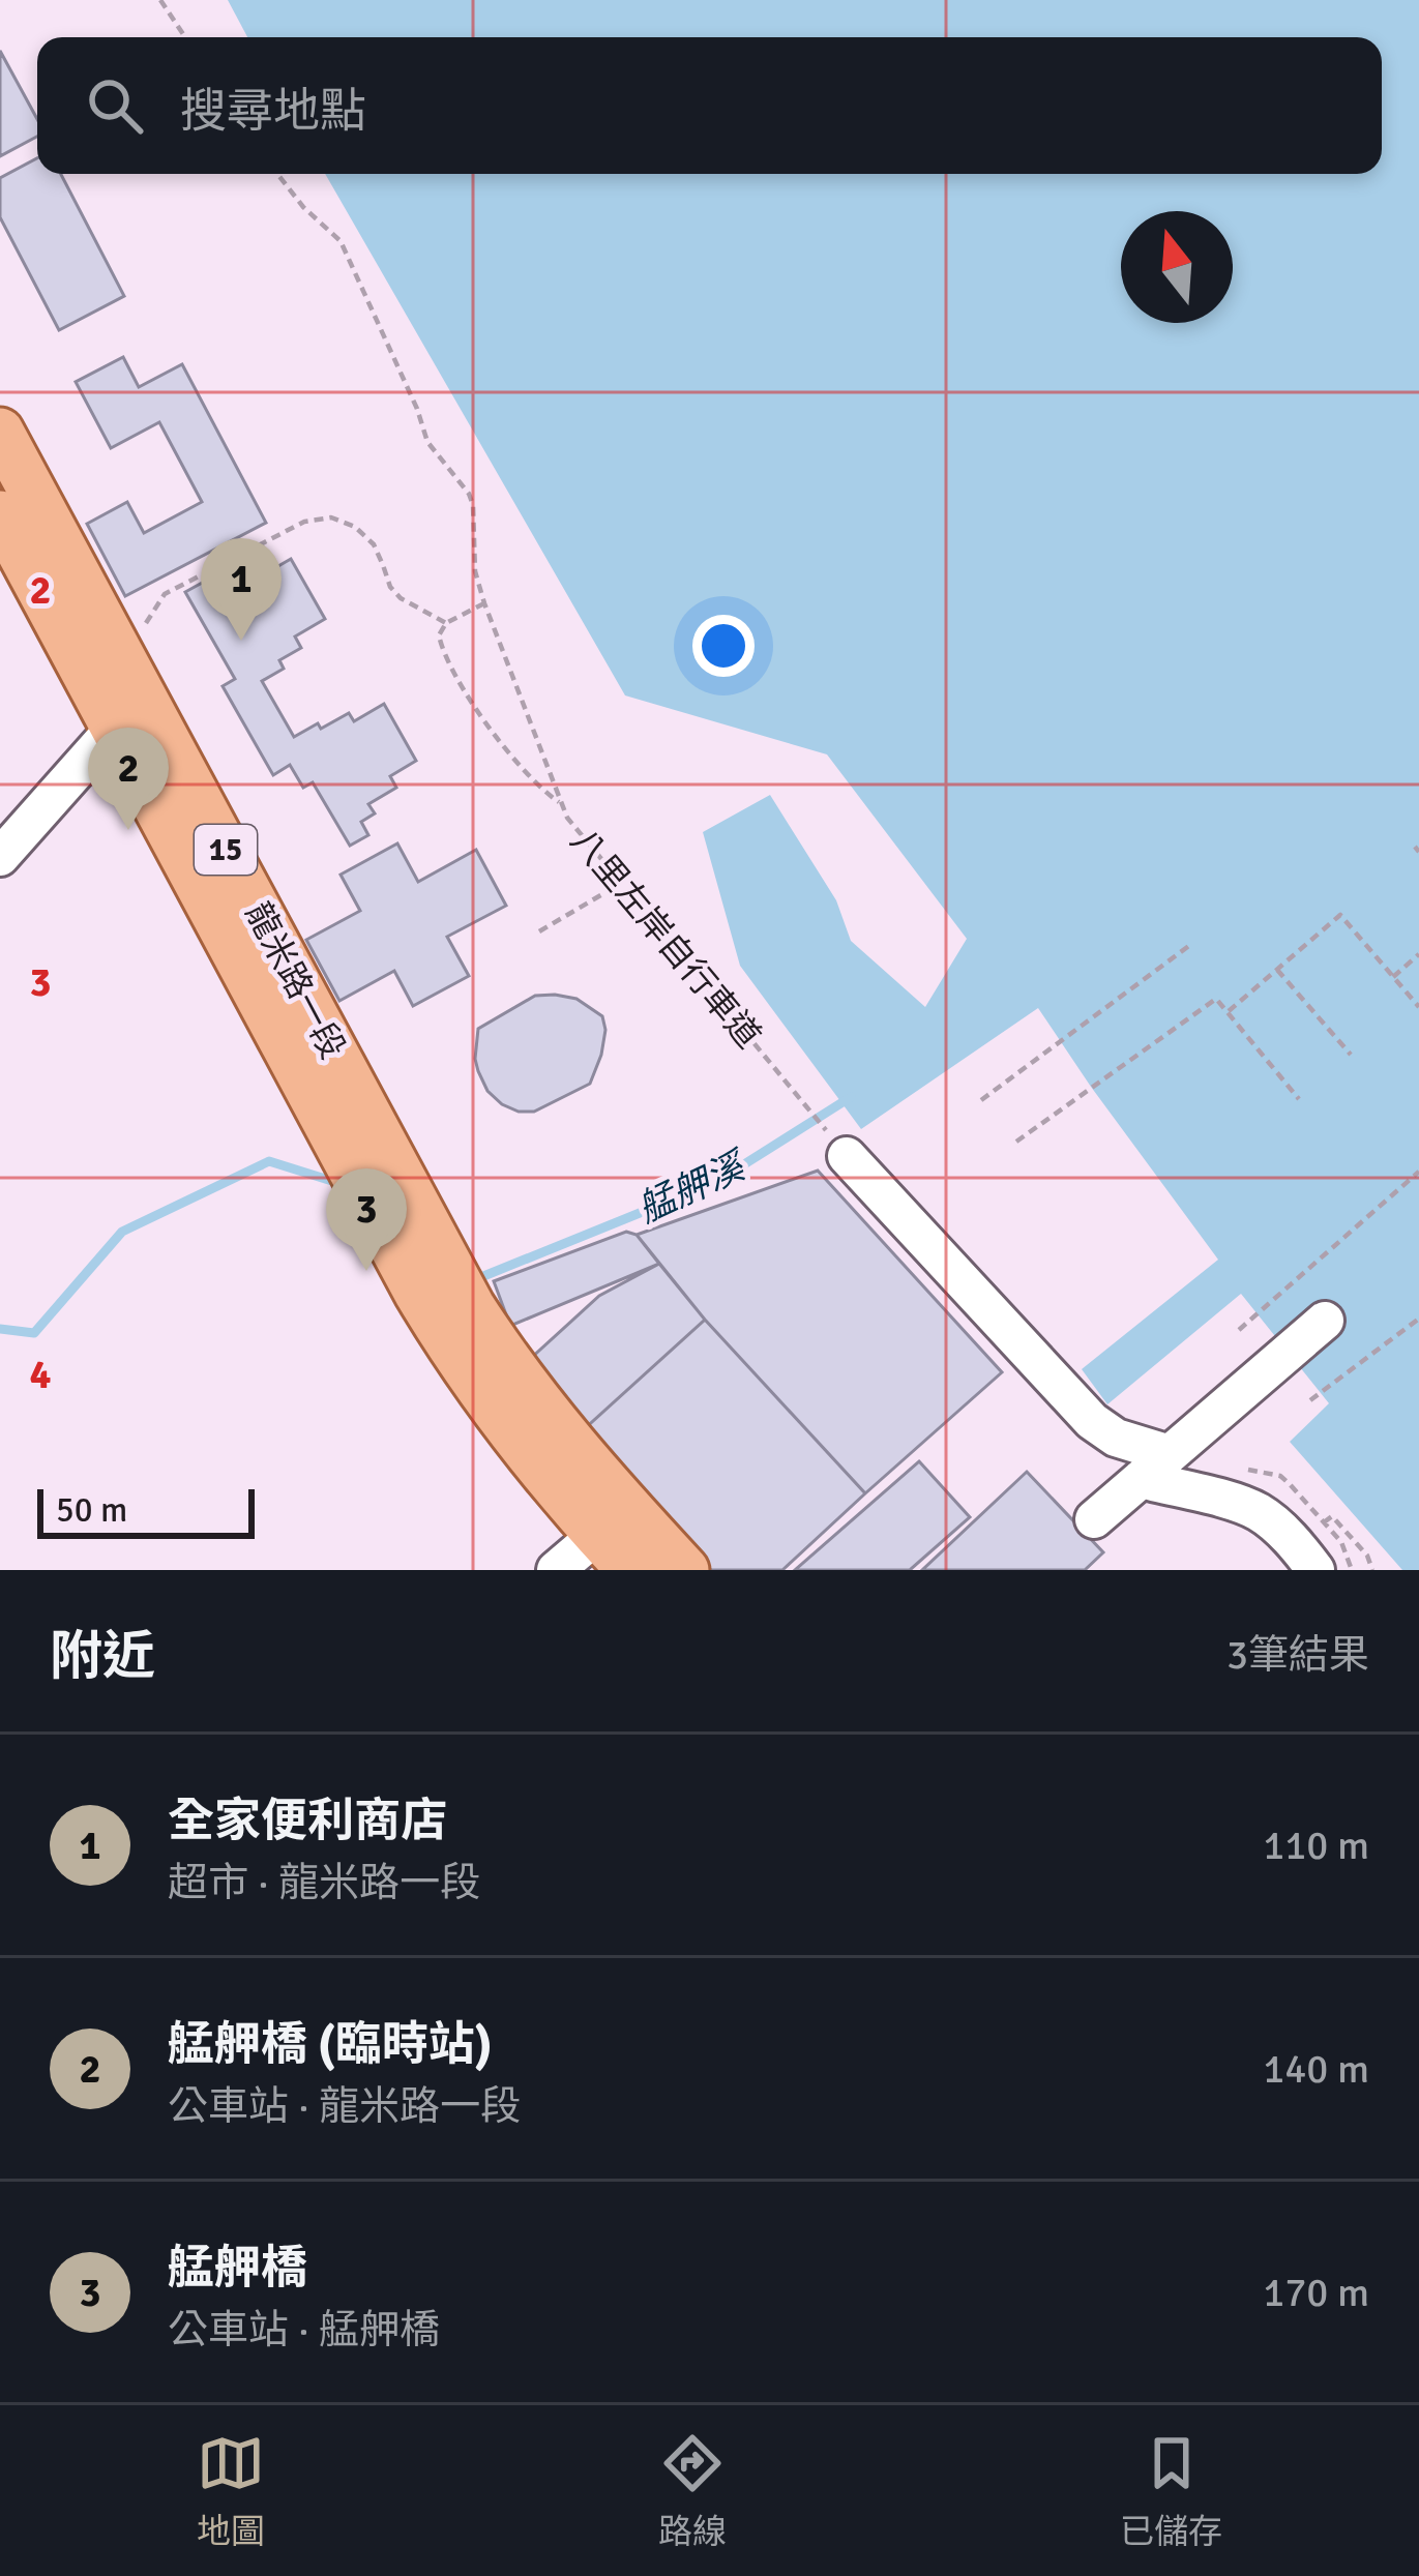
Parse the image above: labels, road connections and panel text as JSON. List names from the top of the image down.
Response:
{
  "streets": {
    "main road": ["15", "龍米路一段"],
    "path": ["八里左岸自行車道"]
  },
  "water": ["艋舺溪"],
  "scale_bar": "50 m",
  "north": "top",
  "page": {
    "search": "搜尋地點",
    "pins": ["1", "2", "3"],
    "scale": "50 m",
    "heading": ["附近", "3筆結果"],
    "list": [
      {
        "mark": "1",
        "name": "全家便利商店",
        "note": "超市 · 龍米路一段",
        "value": "110 m"
      },
      {
        "mark": "2",
        "name": "艋舺橋 (臨時站)",
        "note": "公車站 · 龍米路一段",
        "value": "140 m"
      },
      {
        "mark": "3",
        "name": "艋舺橋",
        "note": "公車站 · 艋舺橋",
        "value": "170 m"
      }
    ],
    "nav": ["地圖", "路線", "已儲存"]
  },
  "grid": {
    "rows": ["2", "3", "4"]
  }
}
